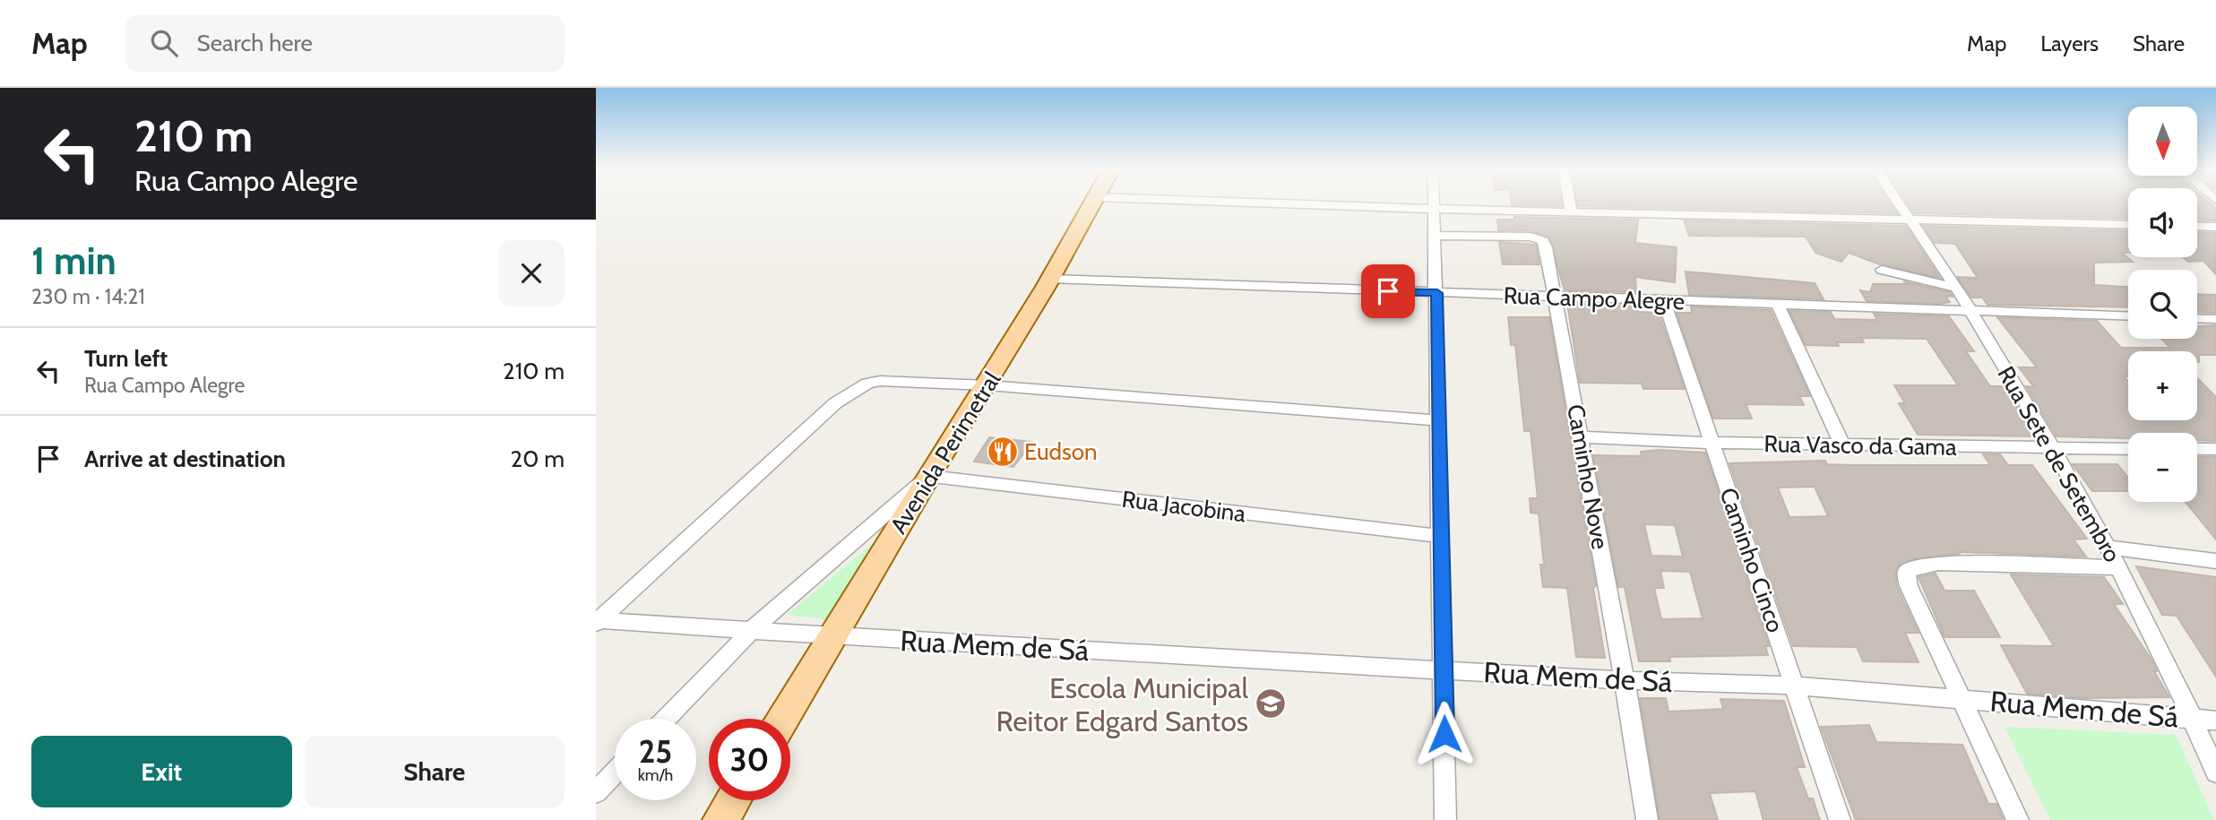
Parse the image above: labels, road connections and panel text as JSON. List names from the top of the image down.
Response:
{
  "streets": {
    "main road": ["Avenida Perimetral"],
    "street": [
      "Rua Campo Alegre",
      "Rua Vasco da Gama",
      "Rua Sete de Setembro",
      "Caminho Nove",
      "Rua Jacobina",
      "Caminho Cinco",
      "Rua Mem de Sá"
    ]
  },
  "crossings": [
    ["Rua Campo Alegre", "Avenida Perimetral"],
    ["Rua Campo Alegre", "Rua Sete de Setembro"],
    ["Rua Campo Alegre", "Caminho Nove"],
    ["Rua Campo Alegre", "Caminho Cinco"],
    ["Rua Vasco da Gama", "Rua Sete de Setembro"],
    ["Rua Vasco da Gama", "Caminho Nove"],
    ["Rua Vasco da Gama", "Caminho Cinco"],
    ["Avenida Perimetral", "Rua Jacobina"],
    ["Avenida Perimetral", "Rua Mem de Sá"],
    ["Rua Sete de Setembro", "Rua Mem de Sá"],
    ["Caminho Nove", "Rua Mem de Sá"],
    ["Caminho Cinco", "Rua Mem de Sá"]
  ],
  "places": {
    "restaurant": ["Eudson"],
    "school or university": ["Escola Municipal Reitor Edgard Santos"]
  },
  "north": "bottom",
  "page": {
    "header": "Map",
    "search": "Search here",
    "nav": ["Map", "Layers", "Share"],
    "turn": ["210 m", "Rua Campo Alegre"],
    "map_buttons": ["+", "−"],
    "heading": ["1 min", "230 m · 14:21"],
    "list": [
      {
        "name": "Turn left",
        "note": "Rua Campo Alegre",
        "value": "210 m"
      },
      {
        "name": "Arrive at destination",
        "value": "20 m"
      }
    ],
    "speed": "25 km/h",
    "limit": "30",
    "buttons": ["Exit", "Share"]
  }
}
